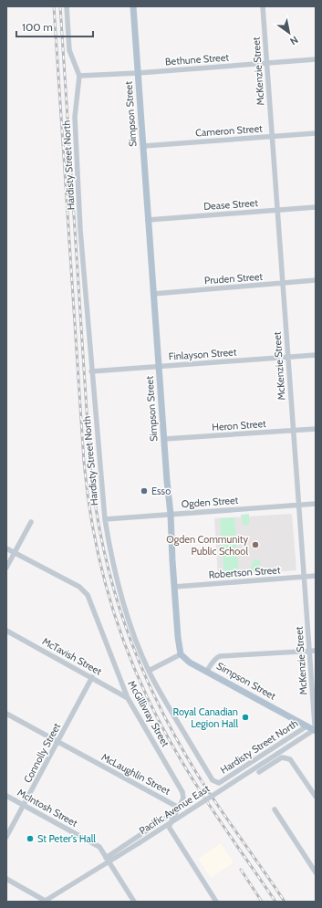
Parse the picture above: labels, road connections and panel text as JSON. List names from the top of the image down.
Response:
{
  "streets": {
    "main road": ["Simpson Street"],
    "street": [
      "Bethune Street",
      "McKenzie Street",
      "Cameron Street",
      "Hardisty Street North",
      "Dease Street",
      "Pruden Street",
      "Finlayson Street",
      "Heron Street",
      "Ogden Street",
      "Robertson Street",
      "McTavish Street",
      "McGillivray Street",
      "Connolly Street",
      "McLaughlin Street",
      "McIntosh Street",
      "Pacific Avenue East"
    ]
  },
  "crossings": [
    ["Bethune Street", "McKenzie Street"],
    ["Bethune Street", "Simpson Street"],
    ["Bethune Street", "Hardisty Street North"],
    ["McKenzie Street", "Simpson Street"],
    ["McKenzie Street", "Cameron Street"],
    ["McKenzie Street", "Dease Street"],
    ["McKenzie Street", "Pruden Street"],
    ["McKenzie Street", "Finlayson Street"],
    ["McKenzie Street", "Heron Street"],
    ["McKenzie Street", "Ogden Street"],
    ["McKenzie Street", "Robertson Street"],
    ["McKenzie Street", "Pacific Avenue East"],
    ["Simpson Street", "Cameron Street"],
    ["Simpson Street", "Hardisty Street North"],
    ["Simpson Street", "Dease Street"],
    ["Simpson Street", "Pruden Street"],
    ["Simpson Street", "Finlayson Street"],
    ["Simpson Street", "Heron Street"],
    ["Simpson Street", "Ogden Street"],
    ["Simpson Street", "Robertson Street"],
    ["Simpson Street", "Pacific Avenue East"],
    ["Hardisty Street North", "Finlayson Street"],
    ["Hardisty Street North", "Ogden Street"],
    ["McTavish Street", "McGillivray Street"],
    ["McTavish Street", "Connolly Street"],
    ["McGillivray Street", "McLaughlin Street"],
    ["Connolly Street", "McLaughlin Street"],
    ["Connolly Street", "McIntosh Street"],
    ["McIntosh Street", "Pacific Avenue East"]
  ],
  "places": [
    "Esso",
    "Ogden Community Public School",
    "Royal Canadian Legion Hall",
    "St Peter's Hall"
  ],
  "scale_bar": "100 m",
  "north": "bottom right"
}
